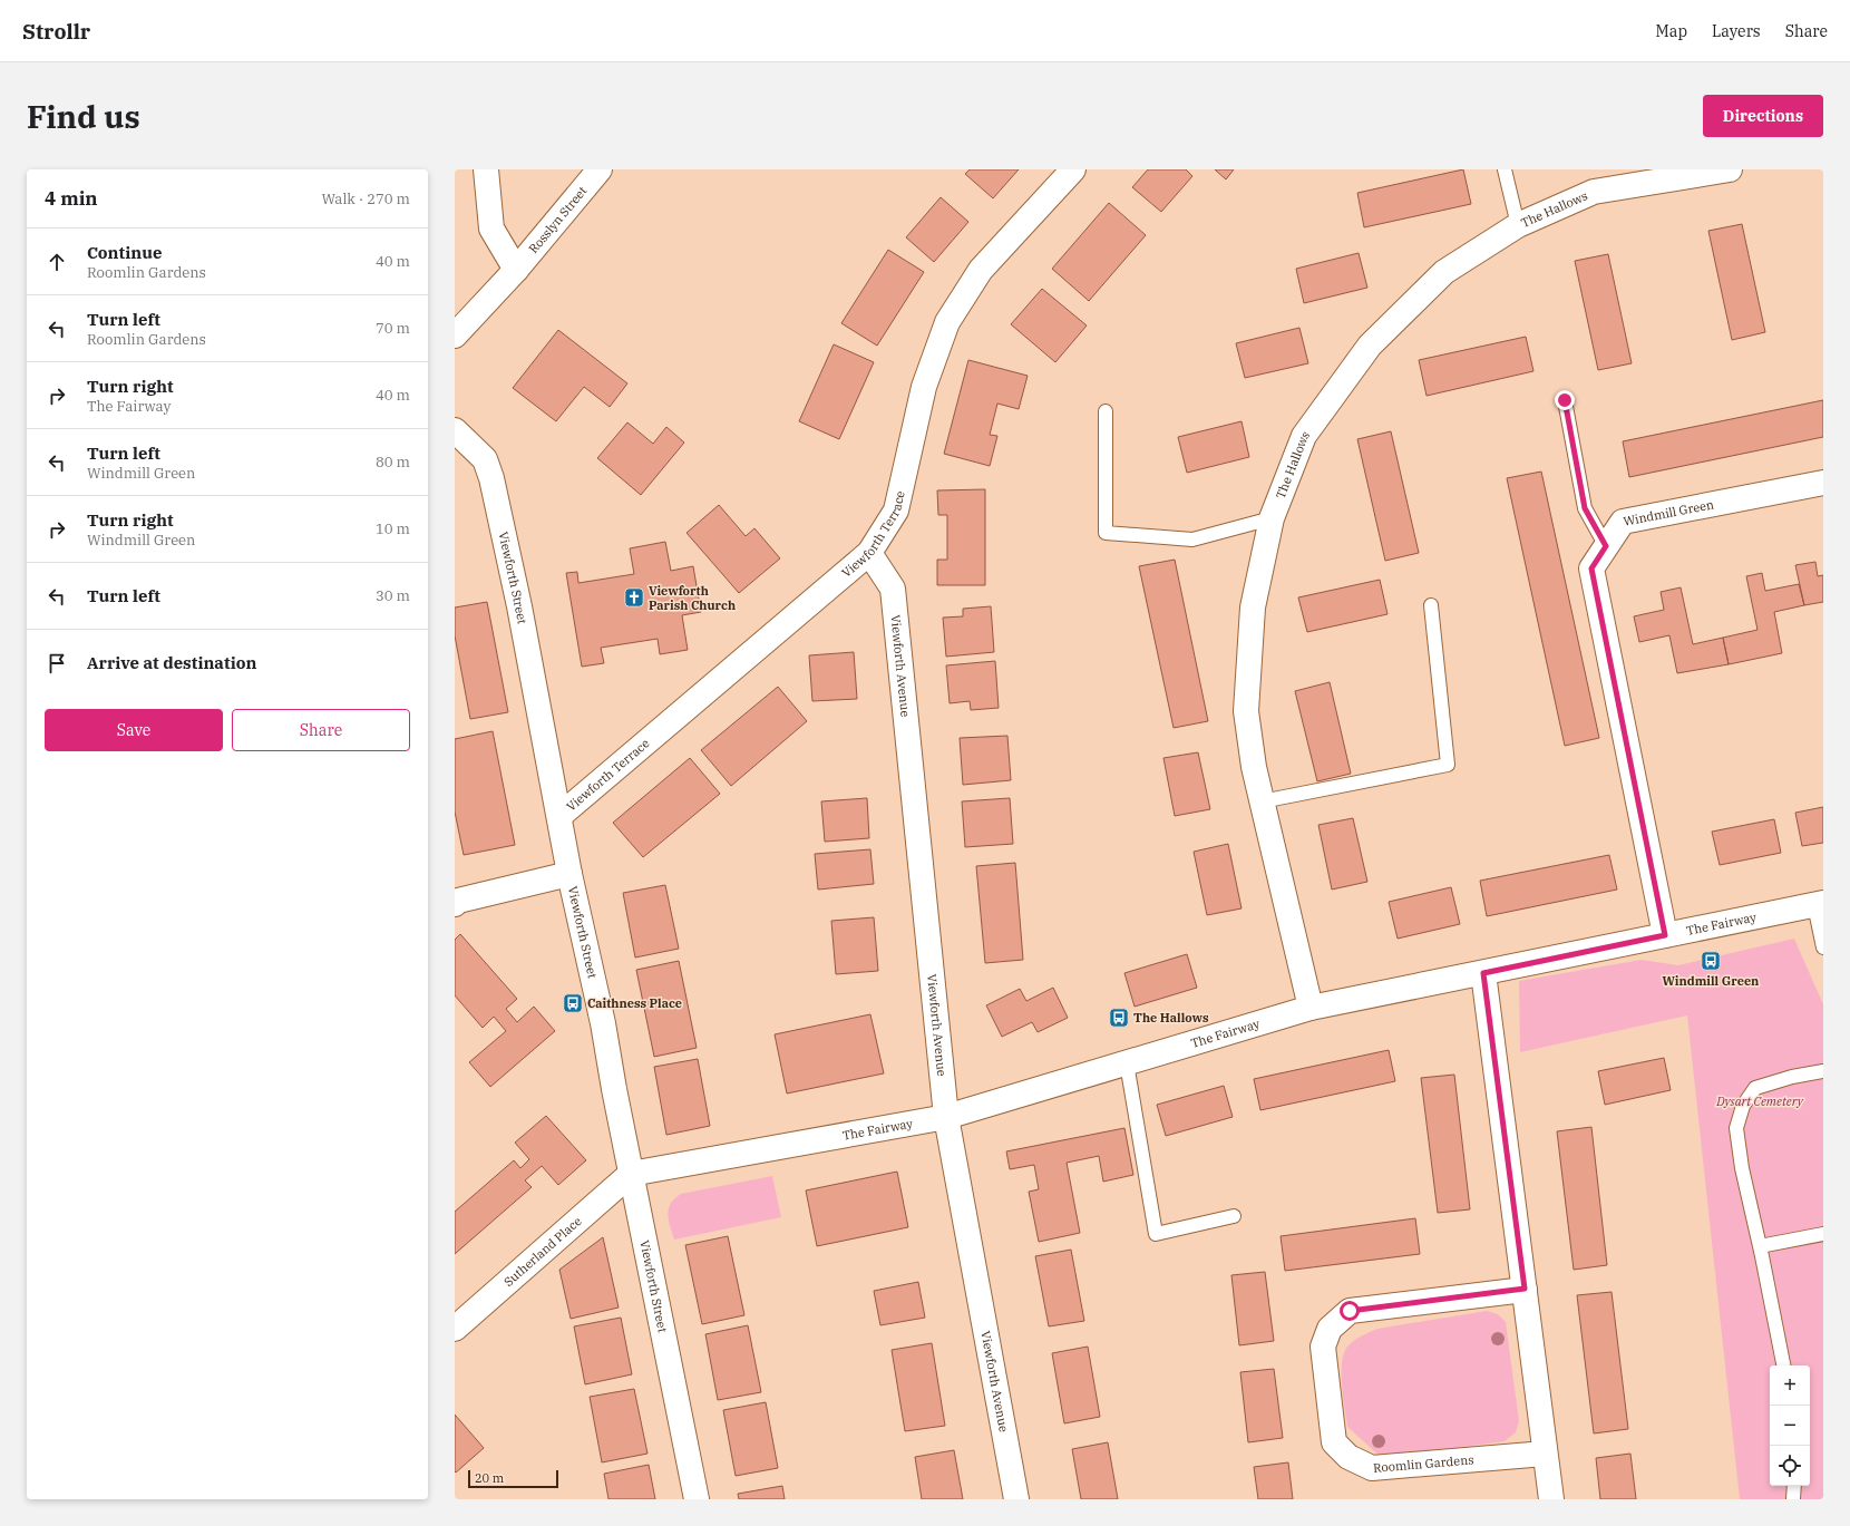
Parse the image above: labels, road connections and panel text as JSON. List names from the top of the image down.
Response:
{
  "streets": {
    "street": [
      "The Hallows",
      "Rosslyn Street",
      "Windmill Green",
      "Viewforth Terrace",
      "Viewforth Street",
      "Viewforth Avenue",
      "The Fairway",
      "Sutherland Place",
      "Roomlin Gardens"
    ]
  },
  "crossings": [
    ["The Hallows", "The Fairway"],
    ["Windmill Green", "The Fairway"],
    ["Viewforth Terrace", "Viewforth Street"],
    ["Viewforth Terrace", "Viewforth Avenue"],
    ["Viewforth Street", "The Fairway"],
    ["Viewforth Street", "Sutherland Place"],
    ["Viewforth Avenue", "The Fairway"],
    ["The Fairway", "Sutherland Place"]
  ],
  "parks": ["Dysart Cemetery"],
  "places": {
    "church": ["Viewforth Parish Church"],
    "bus stop": ["Windmill Green", "Caithness Place", "The Hallows"]
  },
  "scale_bar": "20 m",
  "page": {
    "header": "Strollr",
    "nav": ["Map", "Layers", "Share"],
    "buttons": [
      "Directions",
      ["Save", "Share"]
    ],
    "title": "Find us",
    "heading": ["4 min", "Walk · 270 m"],
    "list": [
      ["Continue", "Roomlin Gardens", "40 m"],
      ["Turn left", "Roomlin Gardens", "70 m"],
      ["Turn right", "The Fairway", "40 m"],
      ["Turn left", "Windmill Green", "80 m"],
      ["Turn right", "Windmill Green", "10 m"],
      ["Turn left", "30 m"],
      "Arrive at destination"
    ],
    "map_buttons": ["+", "−"],
    "scale": "20 m"
  }
}
